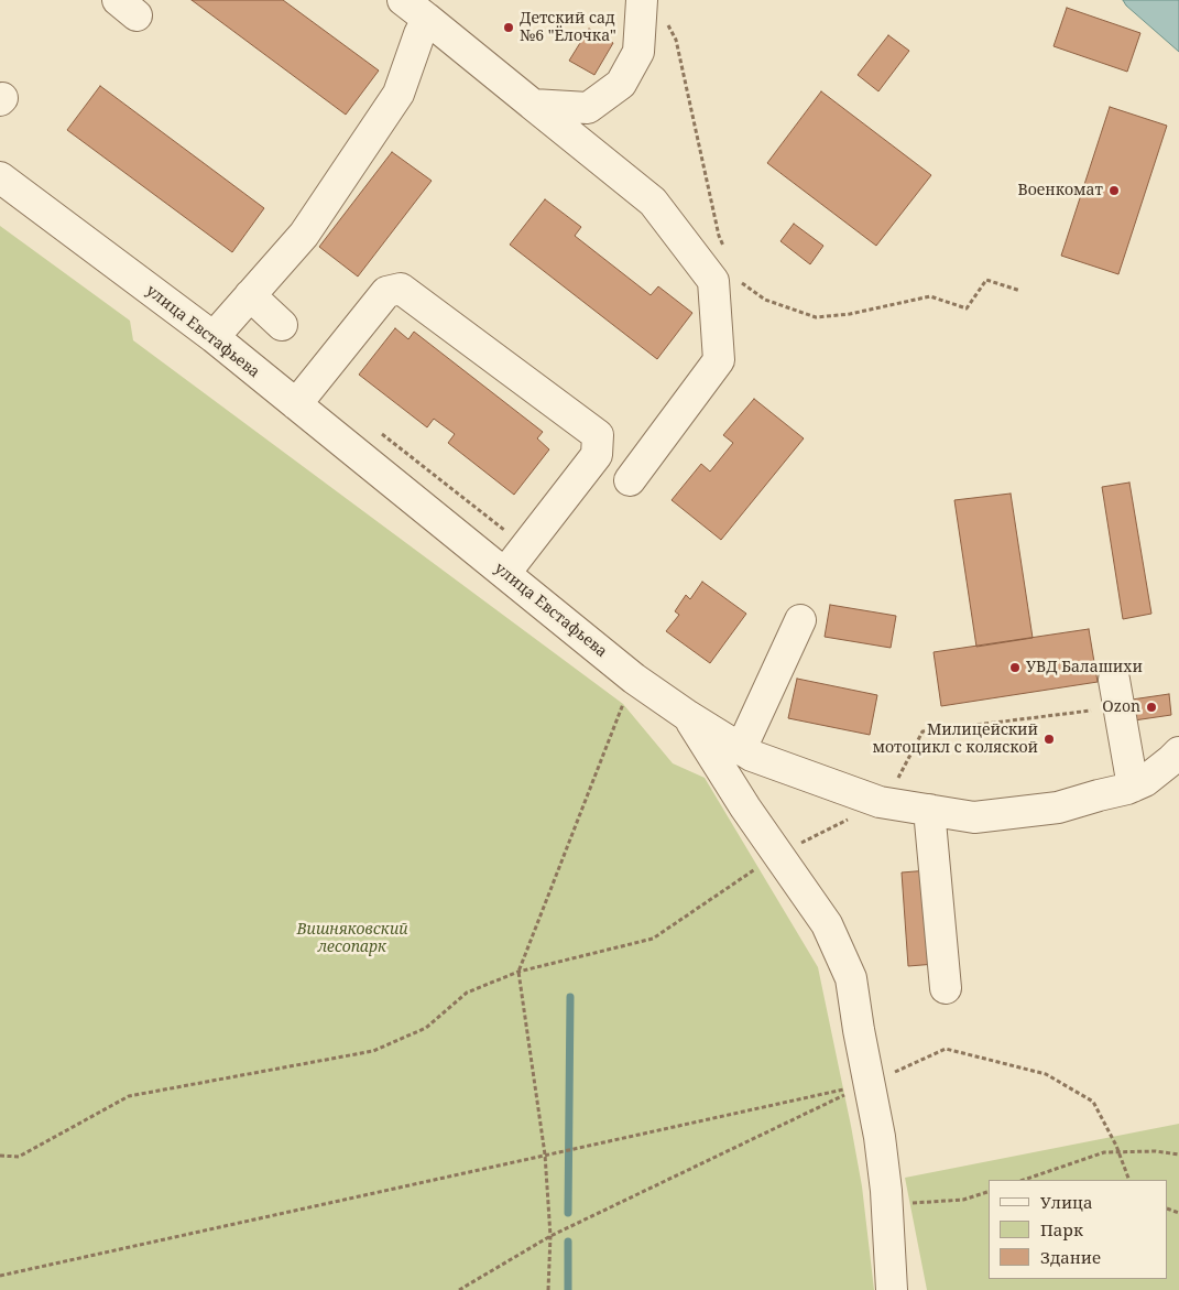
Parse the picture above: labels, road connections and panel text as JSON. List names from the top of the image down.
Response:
{
  "streets": {
    "street": ["улица Евстафьева"]
  },
  "parks": ["Вишняковский лесопарк"],
  "places": [
    "Детский сад №6 \"Ёлочка\"",
    "Военкомат",
    "УВД Балашихи",
    "Ozon",
    "Милицейский мотоцикл с коляской"
  ],
  "legend": ["Улица", "Парк", "Здание"]
}
